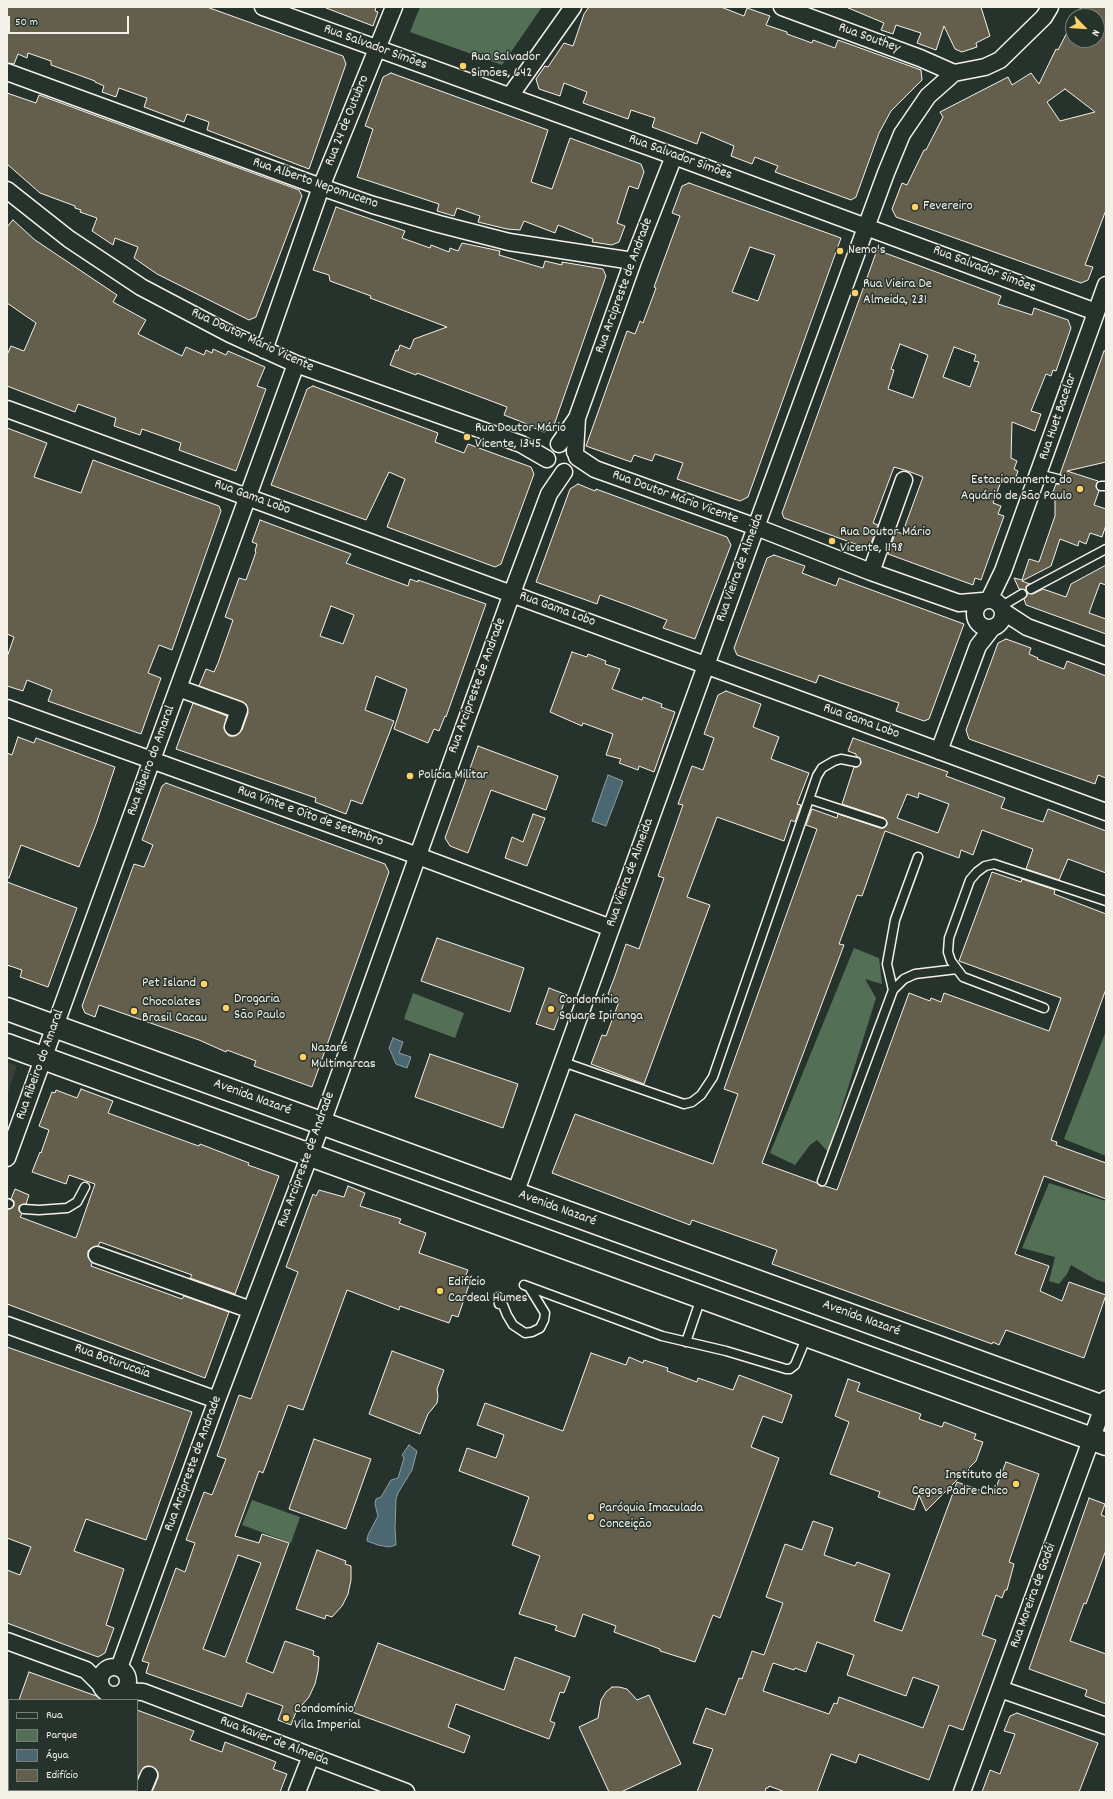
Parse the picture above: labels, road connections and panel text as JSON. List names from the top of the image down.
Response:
{
  "streets": {
    "main road": ["Avenida Nazaré"],
    "street": [
      "Rua Southey",
      "Rua Salvador Simões",
      "Rua 24 de Outubro",
      "Rua Alberto Nepomuceno",
      "Rua Arcipreste de Andrade",
      "Rua Doutor Mário Vicente",
      "Rua Huet Bacelar",
      "Rua Gama Lobo",
      "Rua Vieira de Almeida",
      "Rua Ribeiro do Amaral",
      "Rua Vinte e Oito de Setembro",
      "Rua Boturucaia",
      "Rua Moreira de Godói",
      "Rua Xavier de Almeida"
    ]
  },
  "crossings": [
    ["Rua Southey", "Rua Vieira de Almeida"],
    ["Rua Salvador Simões", "Rua 24 de Outubro"],
    ["Rua Salvador Simões", "Rua Arcipreste de Andrade"],
    ["Rua Salvador Simões", "Rua Huet Bacelar"],
    ["Rua Salvador Simões", "Rua Vieira de Almeida"],
    ["Rua 24 de Outubro", "Rua Alberto Nepomuceno"],
    ["Rua 24 de Outubro", "Rua Doutor Mário Vicente"],
    ["Rua Alberto Nepomuceno", "Rua Arcipreste de Andrade"],
    ["Rua Arcipreste de Andrade", "Rua Doutor Mário Vicente"],
    ["Rua Arcipreste de Andrade", "Rua Gama Lobo"],
    ["Rua Arcipreste de Andrade", "Rua Vinte e Oito de Setembro"],
    ["Rua Arcipreste de Andrade", "Avenida Nazaré"],
    ["Rua Arcipreste de Andrade", "Rua Boturucaia"],
    ["Rua Arcipreste de Andrade", "Rua Xavier de Almeida"],
    ["Rua Doutor Mário Vicente", "Rua Huet Bacelar"],
    ["Rua Doutor Mário Vicente", "Rua Vieira de Almeida"],
    ["Rua Doutor Mário Vicente", "Rua Ribeiro do Amaral"],
    ["Rua Huet Bacelar", "Rua Gama Lobo"],
    ["Rua Gama Lobo", "Rua Vieira de Almeida"],
    ["Rua Gama Lobo", "Rua Ribeiro do Amaral"],
    ["Rua Vieira de Almeida", "Rua Vinte e Oito de Setembro"],
    ["Rua Vieira de Almeida", "Avenida Nazaré"],
    ["Rua Ribeiro do Amaral", "Rua Vinte e Oito de Setembro"],
    ["Rua Ribeiro do Amaral", "Avenida Nazaré"],
    ["Avenida Nazaré", "Rua Moreira de Godói"]
  ],
  "places": [
    "Rua Salvador Simões, 642",
    "Fevereiro",
    "Nemo's",
    "Rua Vieira De Almeida, 231",
    "Rua Doutor Mário Vicente, 1345",
    "Estacionamento do Aquário de São Paulo",
    "Rua Doutor Mário Vicente, 1198",
    "Polícia Militar",
    "Pet Island",
    "Drogaria São Paulo",
    "Condomínio Square Ipiranga",
    "Chocolates Brasil Cacau",
    "Nazaré Multimarcas",
    "Edifício Cardeal Humes",
    "Instituto de Cegos Padre Chico",
    "Paróquia Imaculada Conceição",
    "Condomínio Vila Imperial"
  ],
  "legend": [
    "Rua",
    "Parque",
    "Água",
    "Edifício"
  ],
  "scale_bar": "50 m",
  "north": "bottom right"
}
